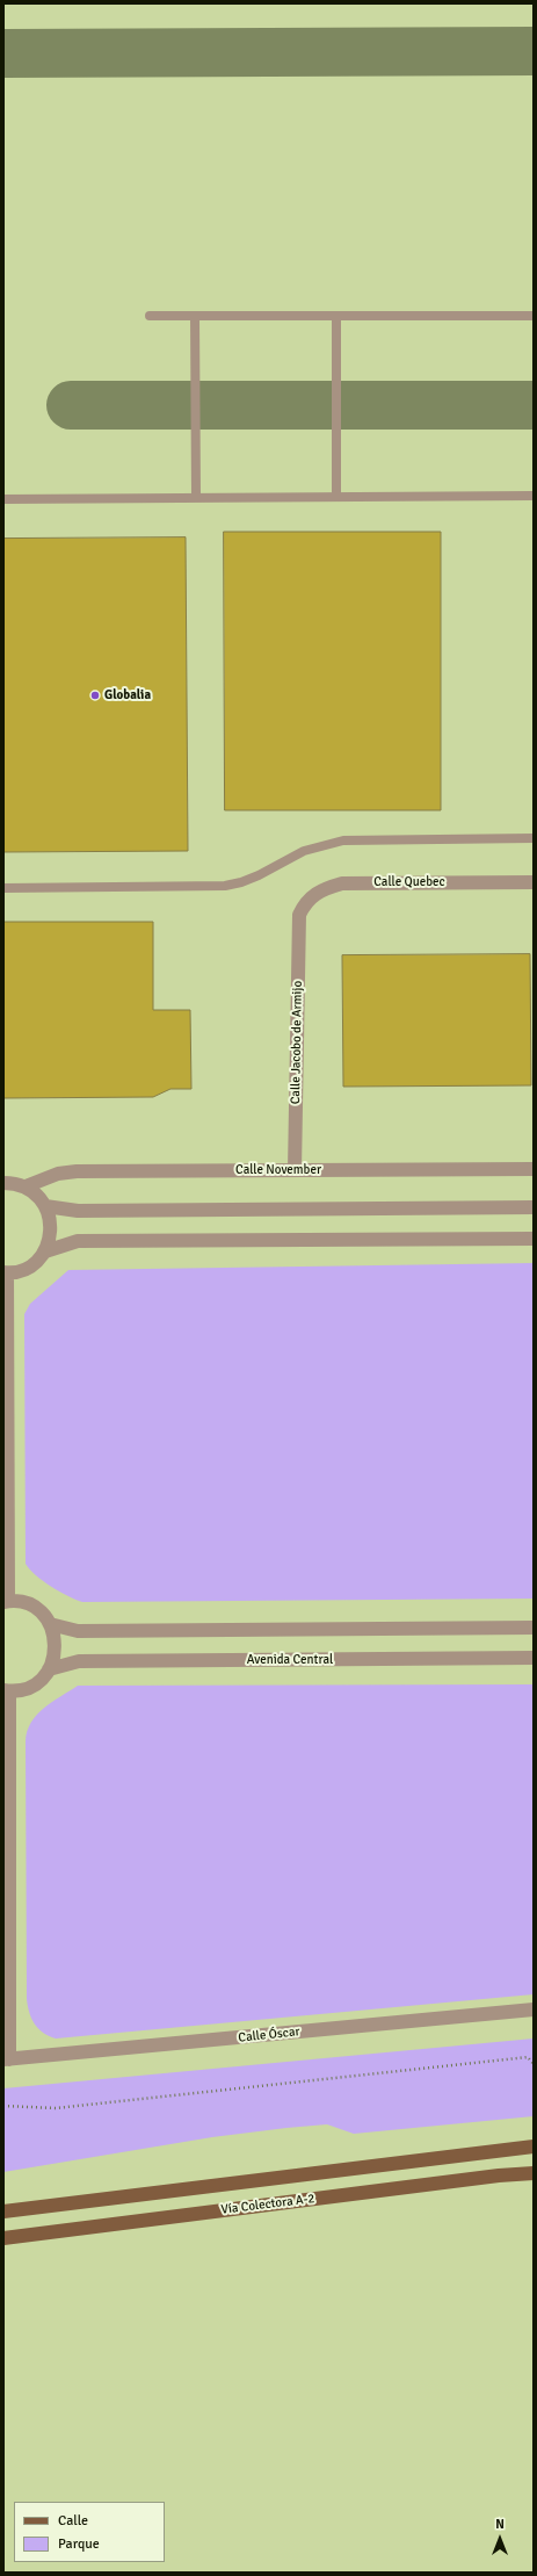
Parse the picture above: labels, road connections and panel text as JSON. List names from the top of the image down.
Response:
{
  "streets": {
    "main road": ["Vía Colectora A-2"],
    "street": [
      "Calle Quebec",
      "Calle Jacobo de Armijo",
      "Calle November",
      "Avenida Central",
      "Calle Óscar"
    ]
  },
  "crossings": [
    ["Calle Quebec", "Calle Jacobo de Armijo"],
    ["Calle Jacobo de Armijo", "Calle November"]
  ],
  "places": ["Globalia"],
  "legend": ["Calle", "Parque"],
  "north": "top"
}
